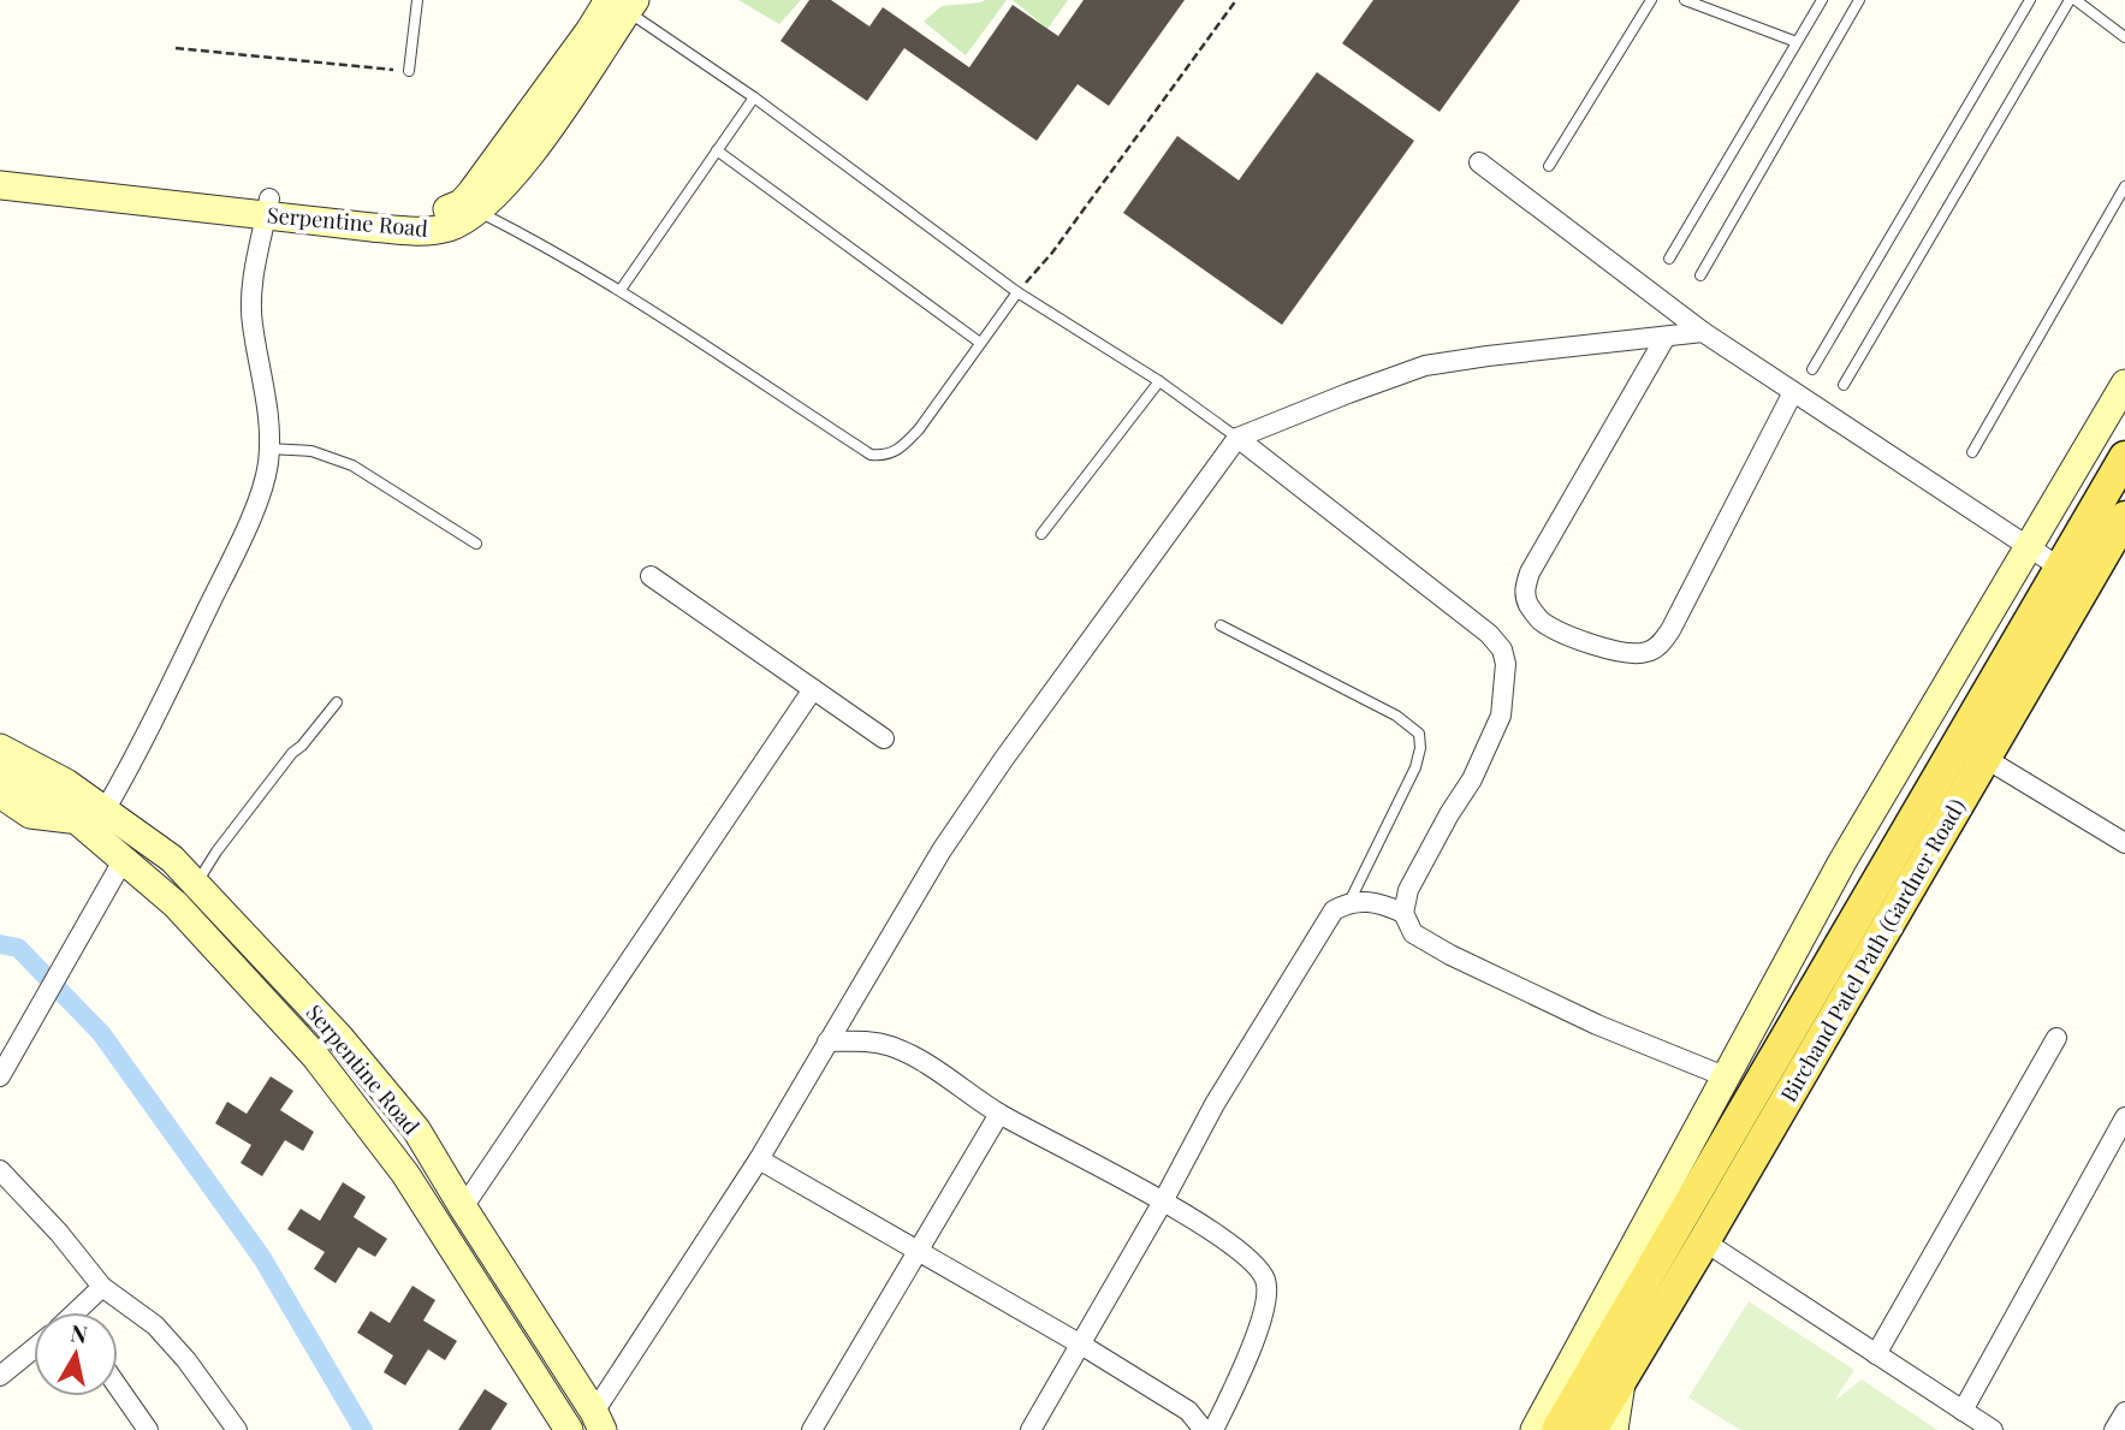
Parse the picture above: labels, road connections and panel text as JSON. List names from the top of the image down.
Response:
{
  "streets": {
    "main road": ["Birchand Patel Path (Gardner Road)"],
    "street": ["Serpentine Road"]
  },
  "north": "top"
}
